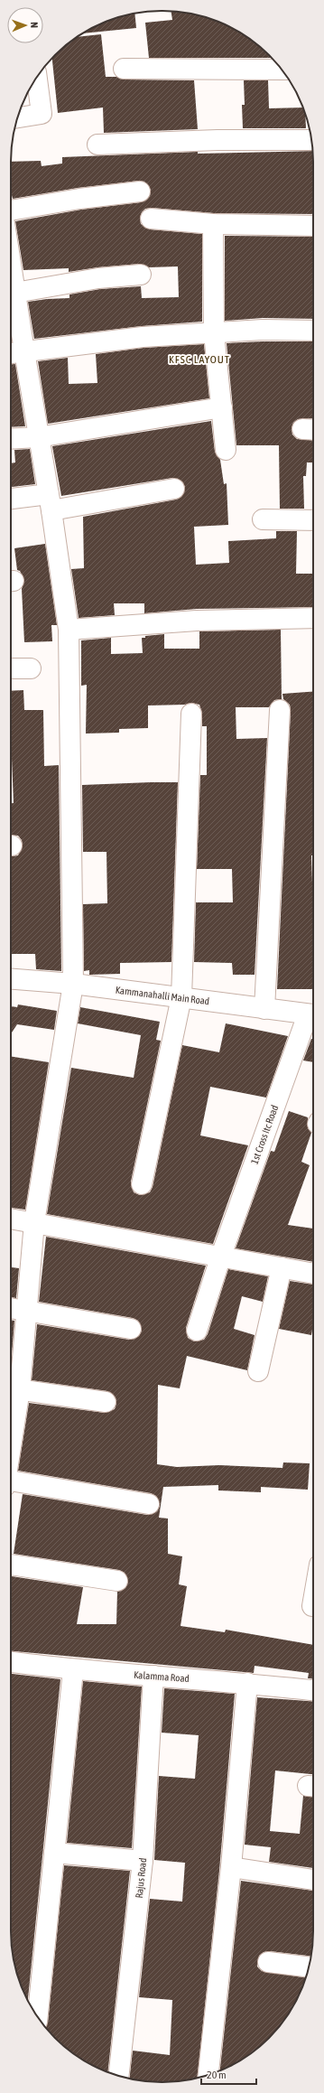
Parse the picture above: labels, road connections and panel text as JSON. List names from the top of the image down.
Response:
{
  "streets": {
    "street": [
      "Kammanahalli Main Road",
      "1st Cross Itc Road",
      "Kalamma Road",
      "Rajus Road"
    ]
  },
  "crossings": [
    ["Kammanahalli Main Road", "1st Cross Itc Road"],
    ["Kalamma Road", "Rajus Road"]
  ],
  "districts": ["KFSC LAYOUT"],
  "scale_bar": "20 m",
  "north": "right"
}
